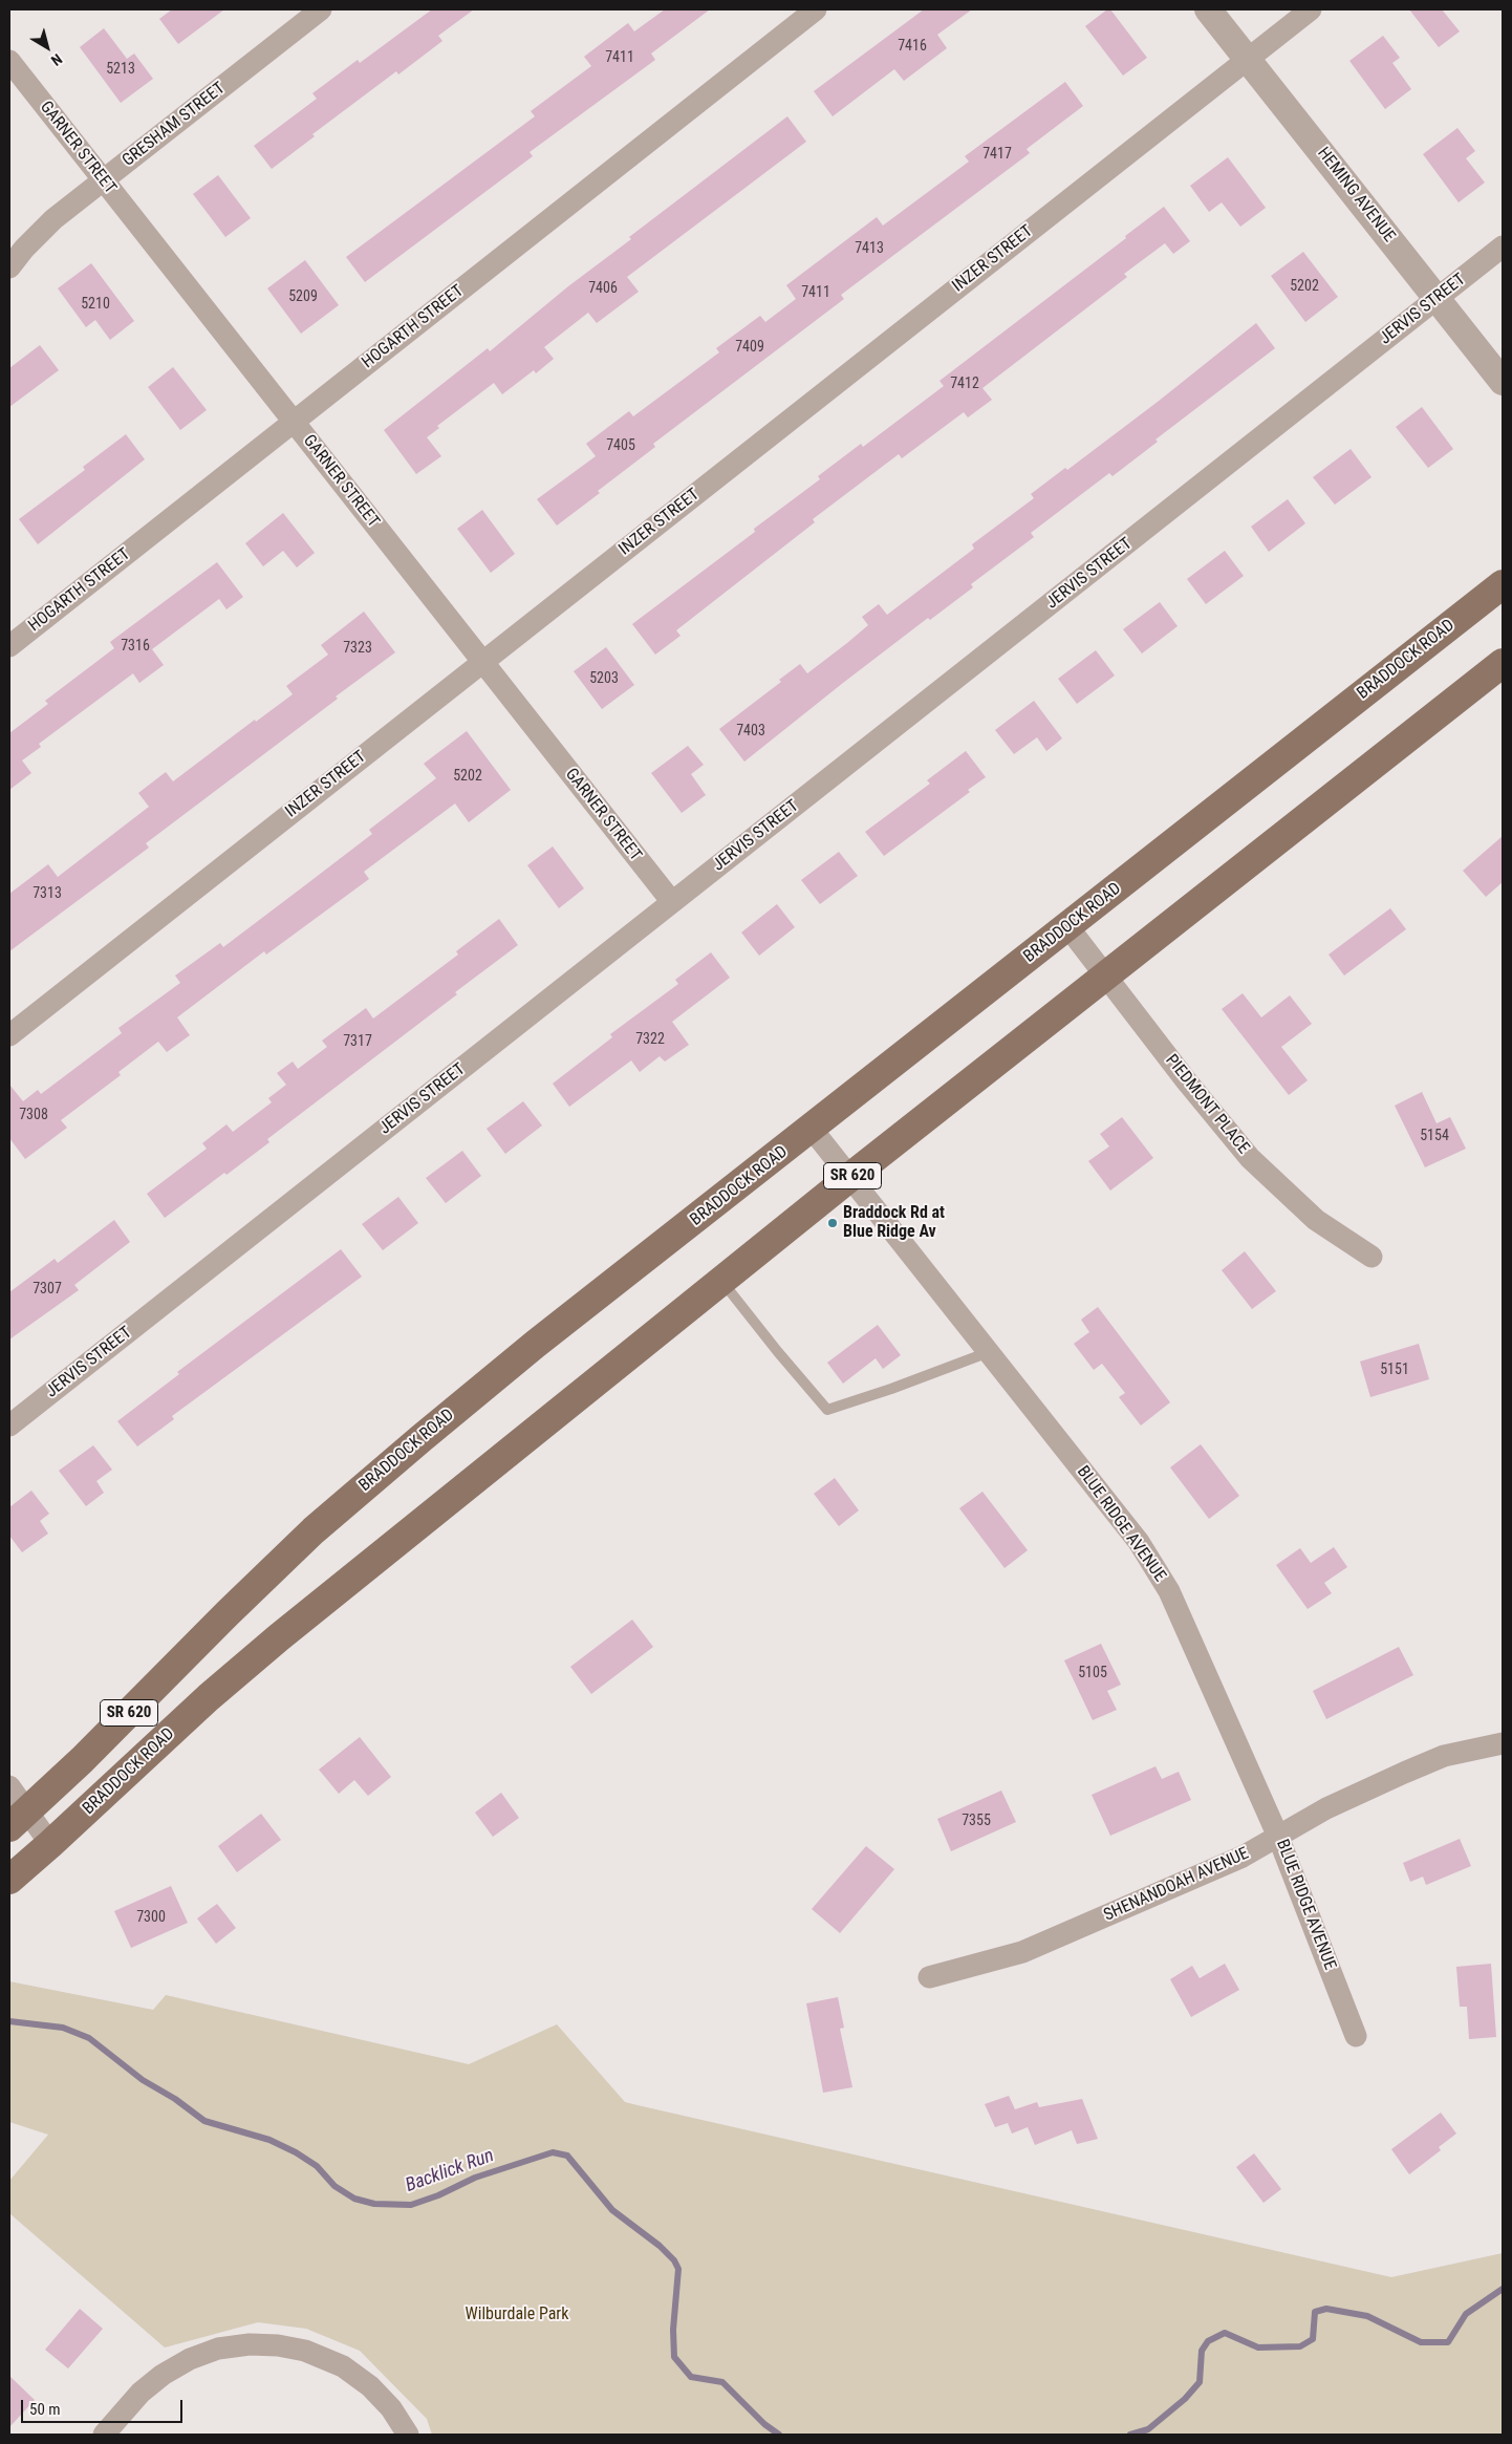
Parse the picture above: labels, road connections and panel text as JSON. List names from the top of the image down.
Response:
{
  "streets": {
    "main road": ["BRADDOCK ROAD", "SR 620"],
    "street": [
      "GRESHAM STREET",
      "GARNER STREET",
      "HEMING AVENUE",
      "INZER STREET",
      "JERVIS STREET",
      "HOGARTH STREET",
      "PIEDMONT PLACE",
      "BLUE RIDGE AVENUE",
      "SHENANDOAH AVENUE"
    ]
  },
  "crossings": [
    ["GRESHAM STREET", "GARNER STREET"],
    ["GARNER STREET", "INZER STREET"],
    ["GARNER STREET", "JERVIS STREET"],
    ["GARNER STREET", "HOGARTH STREET"],
    ["HEMING AVENUE", "INZER STREET"],
    ["HEMING AVENUE", "JERVIS STREET"],
    ["BRADDOCK ROAD", "PIEDMONT PLACE"],
    ["BRADDOCK ROAD", "BLUE RIDGE AVENUE"],
    ["BLUE RIDGE AVENUE", "SHENANDOAH AVENUE"]
  ],
  "water": ["Backlick Run"],
  "parks": ["Wilburdale Park"],
  "places": ["Braddock Rd at Blue Ridge Av"],
  "house_numbers": [
    "7416",
    "7411",
    "5213",
    "7417",
    "7413",
    "5202",
    "7406",
    "7411",
    "5209",
    "5210",
    "7409",
    "7412",
    "7405",
    "7316",
    "7323",
    "5203",
    "7403",
    "5202",
    "7313",
    "7322",
    "7317",
    "7308",
    "5154",
    "7307",
    "5151",
    "5105",
    "7355",
    "7300"
  ],
  "scale_bar": "50 m",
  "north": "bottom right"
}
